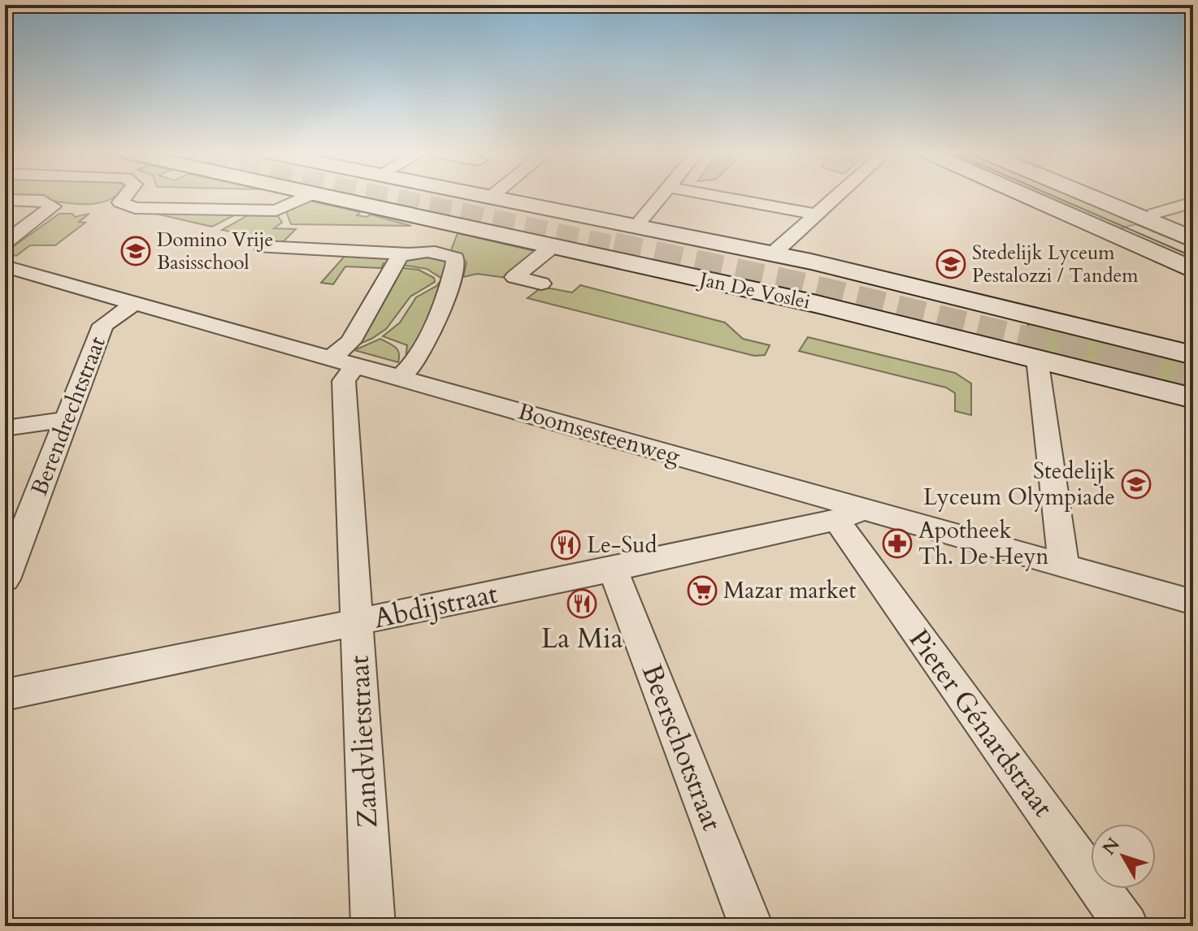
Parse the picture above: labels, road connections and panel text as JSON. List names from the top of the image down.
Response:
{
  "streets": {
    "main road": ["Jan De Voslei"],
    "street": [
      "Berendrechtstraat",
      "Boomsesteenweg",
      "Abdijstraat",
      "Pieter Génardstraat",
      "Zandvlietstraat",
      "Beerschotstraat"
    ]
  },
  "crossings": [
    ["Berendrechtstraat", "Boomsesteenweg"],
    ["Boomsesteenweg", "Abdijstraat"],
    ["Boomsesteenweg", "Pieter Génardstraat"],
    ["Boomsesteenweg", "Zandvlietstraat"],
    ["Abdijstraat", "Pieter Génardstraat"],
    ["Abdijstraat", "Zandvlietstraat"],
    ["Abdijstraat", "Beerschotstraat"]
  ],
  "places": {
    "school or university": ["Domino Vrije Basisschool", "Stedelijk Lyceum Pestalozzi / Tandem", "Stedelijk Lyceum Olympiade"],
    "pharmacy": ["Apotheek Th. De Heyn"],
    "restaurant": ["Le-Sud", "La Mia"],
    "supermarket": ["Mazar market"]
  },
  "north": "top left"
}
